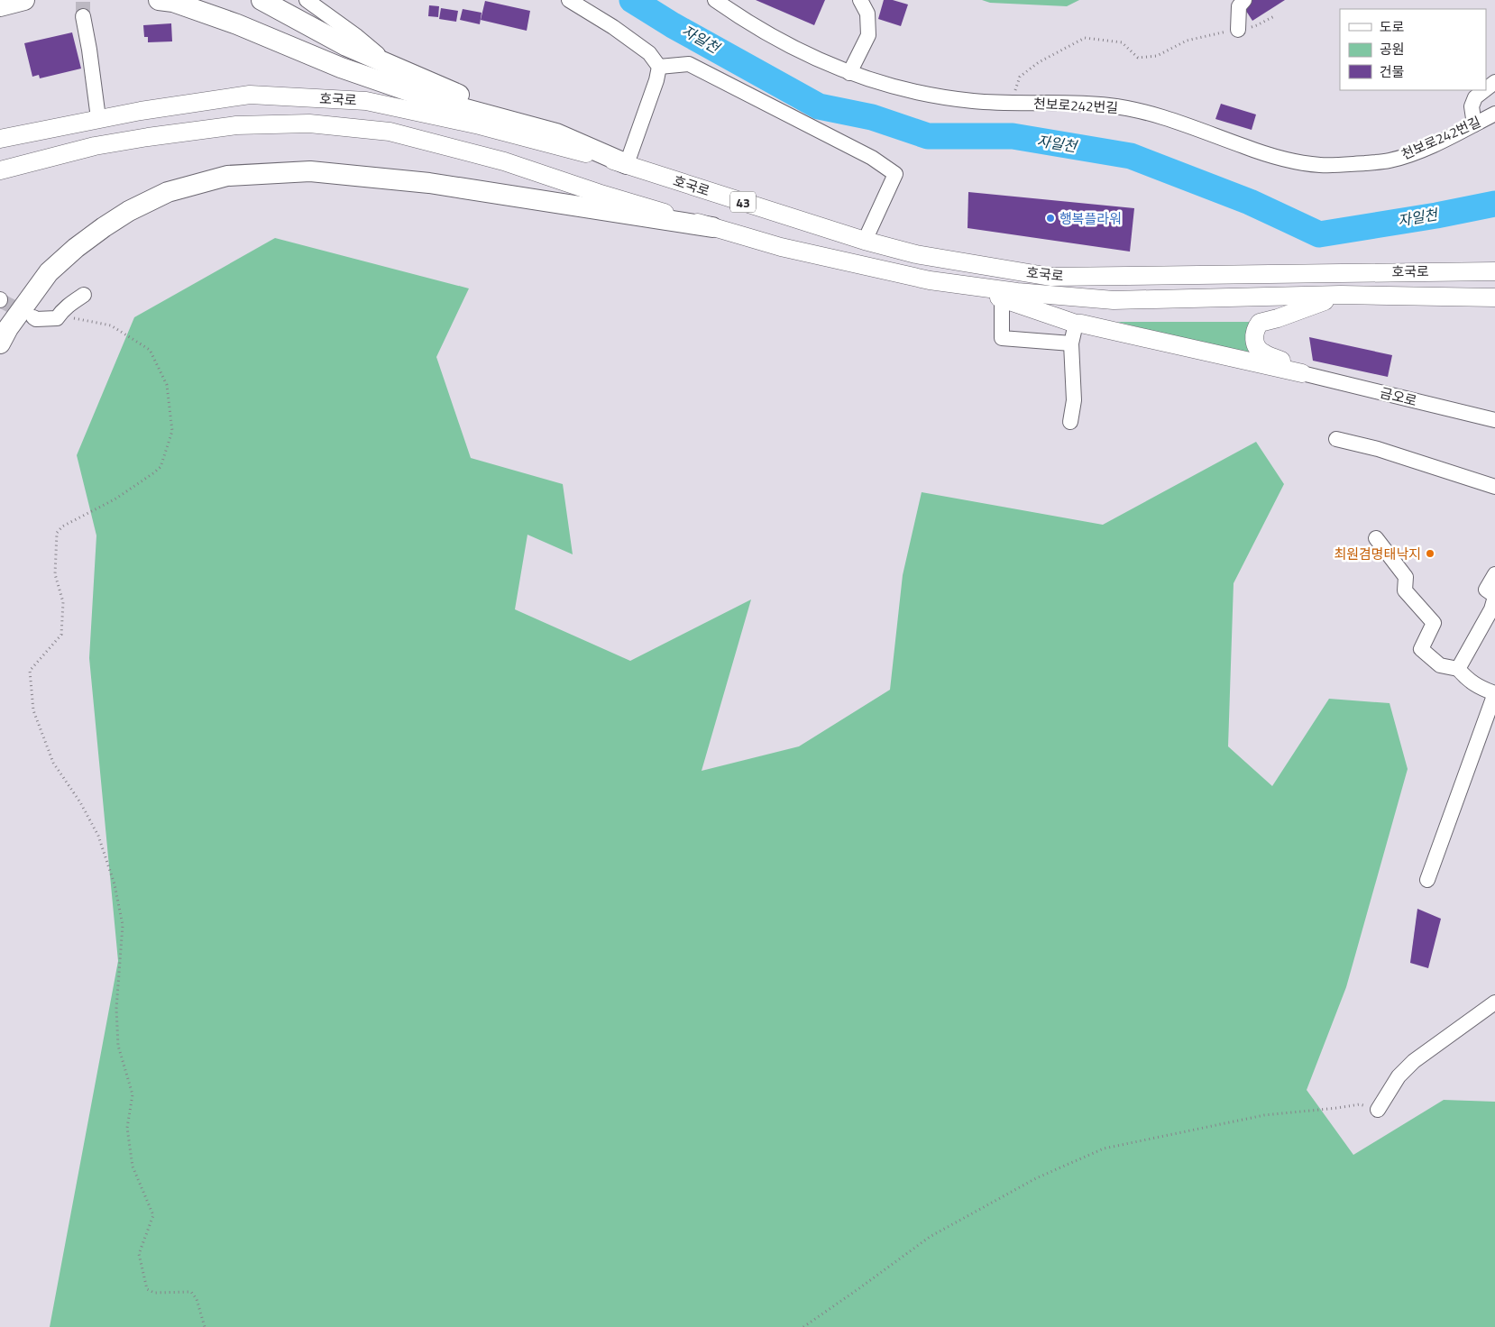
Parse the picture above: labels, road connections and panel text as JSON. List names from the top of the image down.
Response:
{
  "streets": {
    "main road": ["호국로", "43"],
    "street": ["천보로242번길", "금오로"]
  },
  "water": ["자일천"],
  "places": ["행복플라워", "최원겸명태낙지"],
  "legend": ["도로", "공원", "건물"]
}
